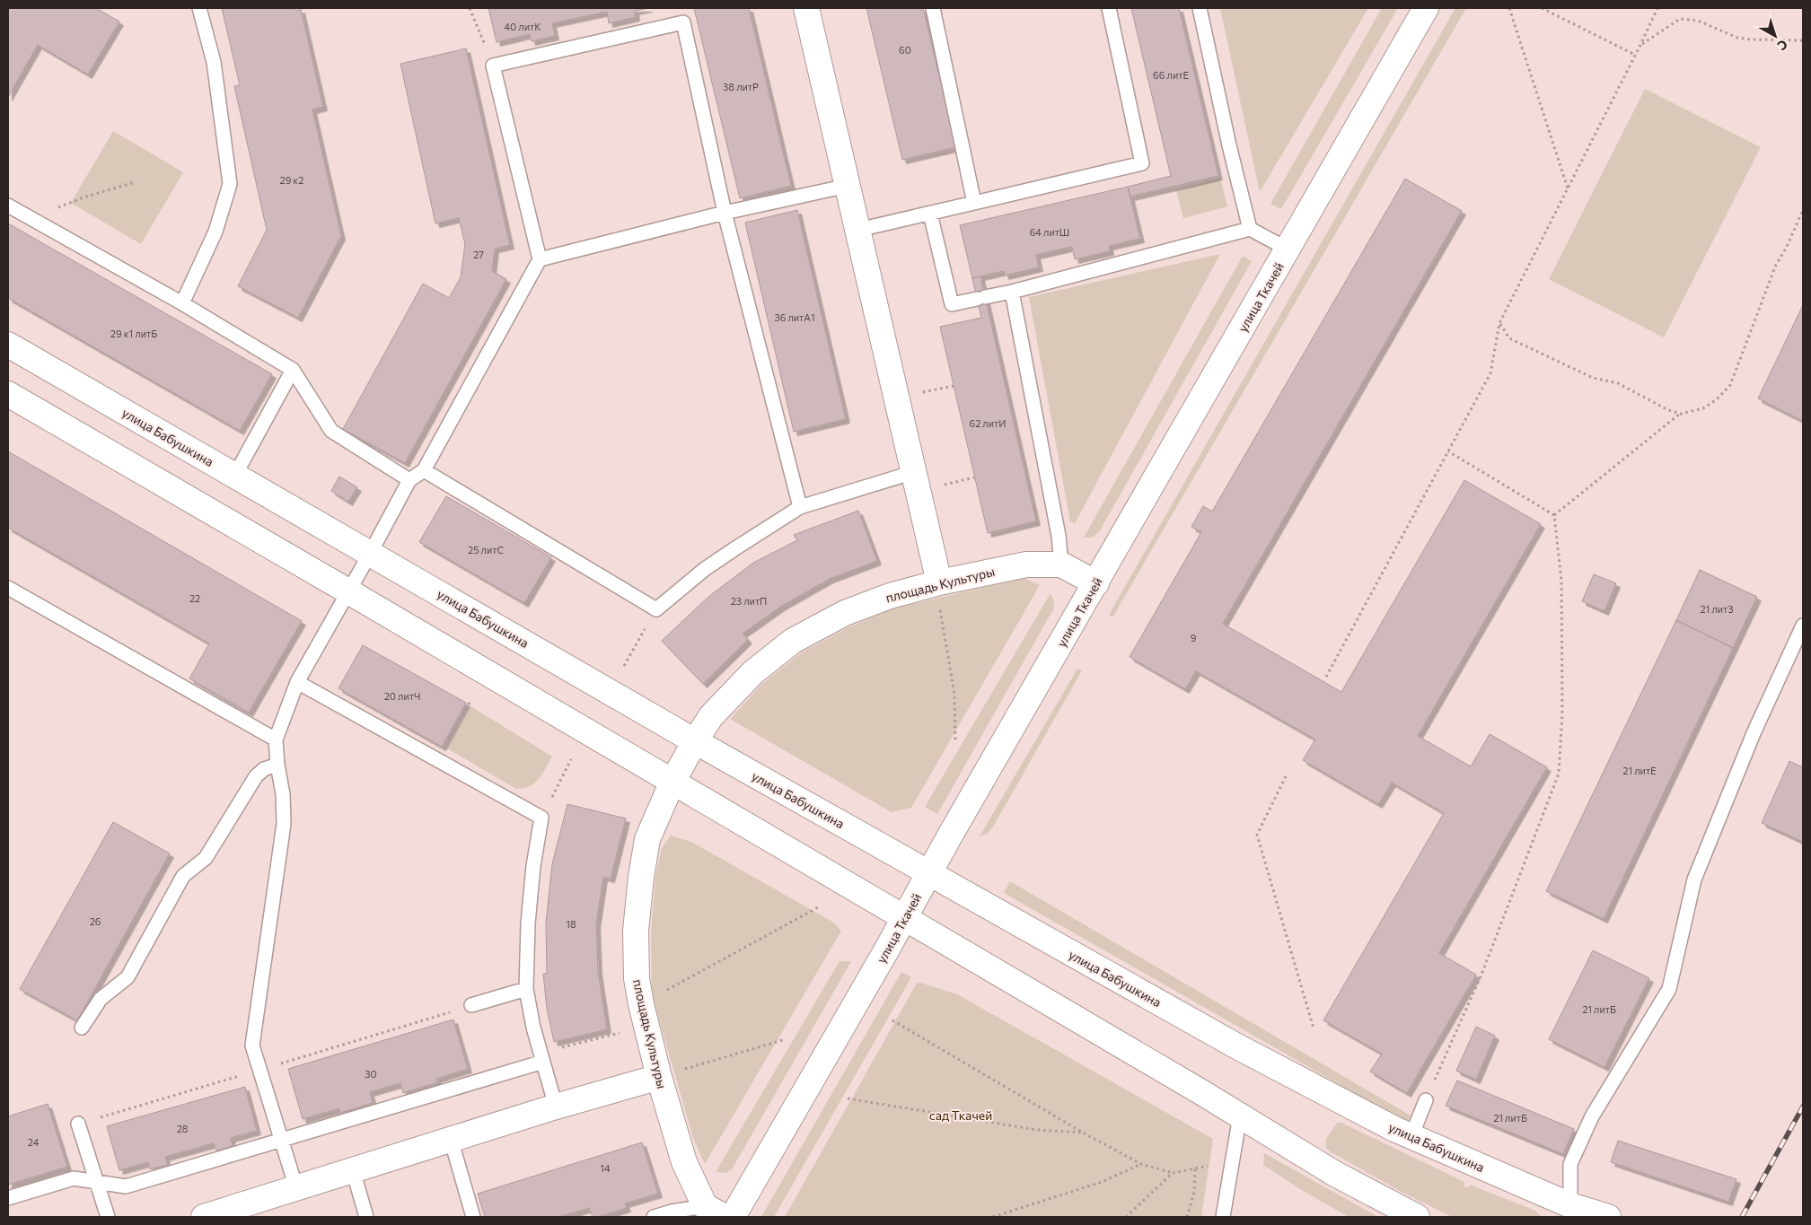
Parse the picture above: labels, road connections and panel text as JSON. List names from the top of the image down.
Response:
{
  "streets": {
    "street": ["улица Ткачей", "улица Бабушкина", "площадь Культуры"]
  },
  "crossings": [
    ["улица Ткачей", "улица Бабушкина"],
    ["улица Ткачей", "площадь Культуры"],
    ["улица Бабушкина", "площадь Культуры"]
  ],
  "parks": ["сад Ткачей"],
  "house_numbers": [
    "40 литК",
    "60",
    "66 литЕ",
    "38 литР",
    "29 к2",
    "64 литШ",
    "27",
    "36 литА1",
    "29 к1 литБ",
    "62 литИ",
    "25 литС",
    "22",
    "23 литП",
    "21 литЗ",
    "9",
    "20 литЧ",
    "21 литЕ",
    "26",
    "18",
    "21 литБ",
    "30",
    "21 литБ",
    "28",
    "24",
    "14"
  ],
  "north": "bottom right"
}
